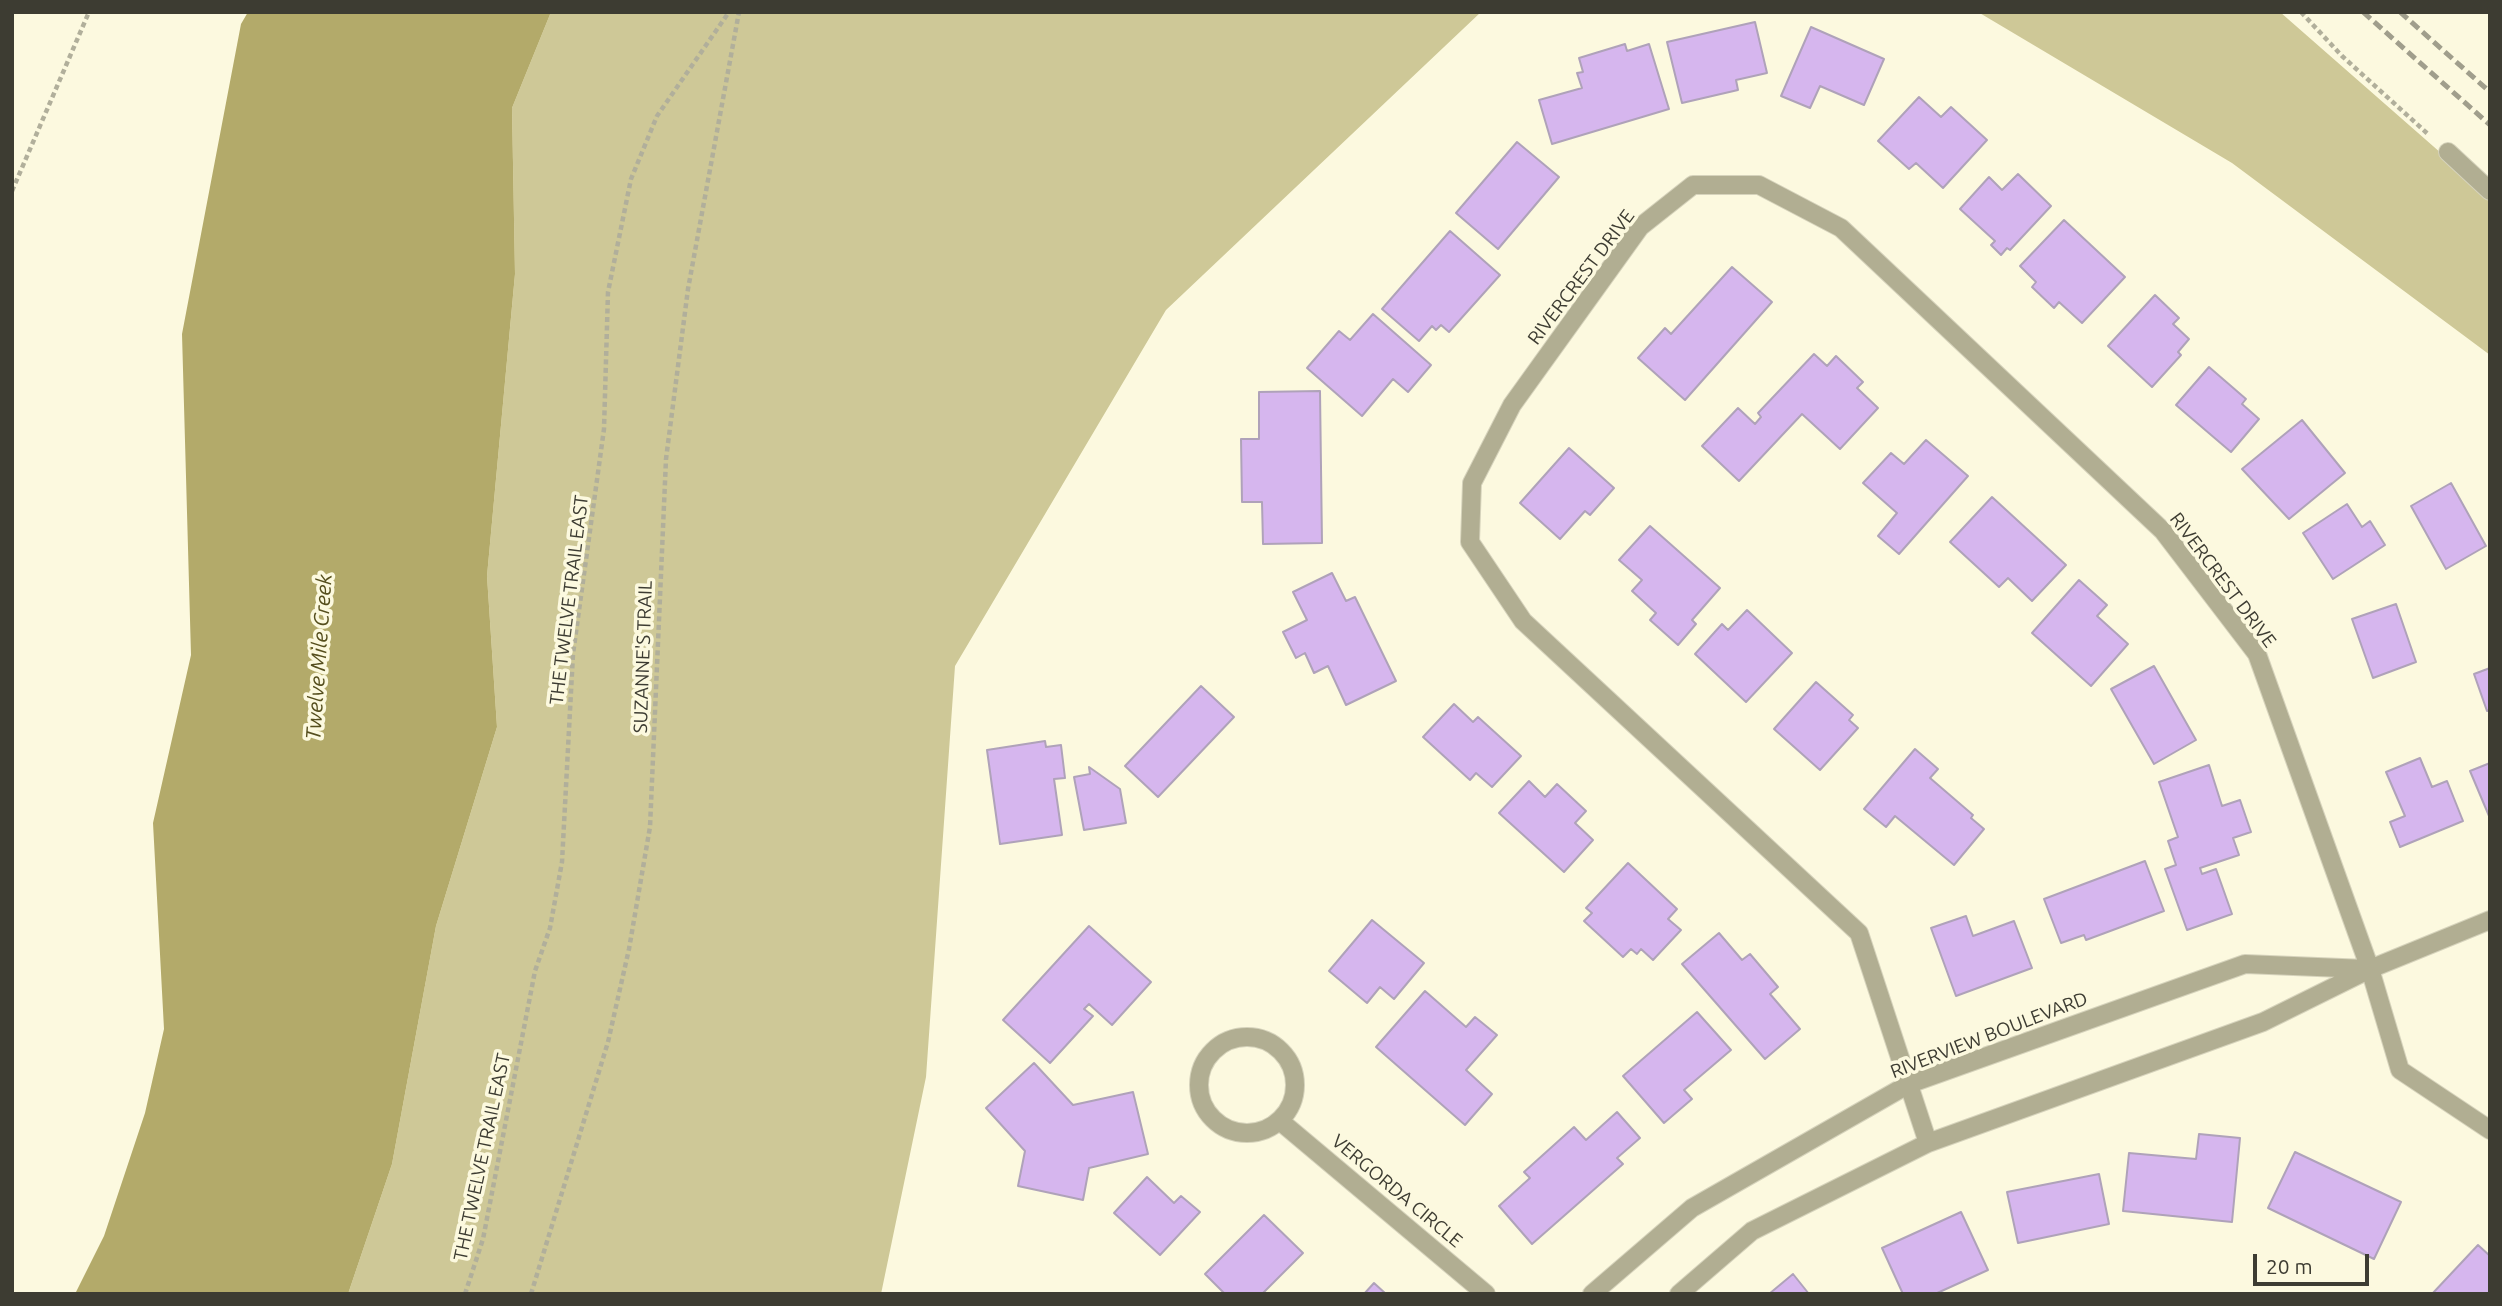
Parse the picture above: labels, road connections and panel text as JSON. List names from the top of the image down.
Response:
{
  "streets": {
    "street": ["RIVERCREST DRIVE", "RIVERVIEW BOULEVARD", "VERGORDA CIRCLE"],
    "path": ["THE TWELVE TRAIL EAST", "SUZANNE'S TRAIL"]
  },
  "crossings": [
    ["RIVERCREST DRIVE", "RIVERVIEW BOULEVARD"]
  ],
  "water": ["Twelve Mile Creek"],
  "scale_bar": "20 m"
}
